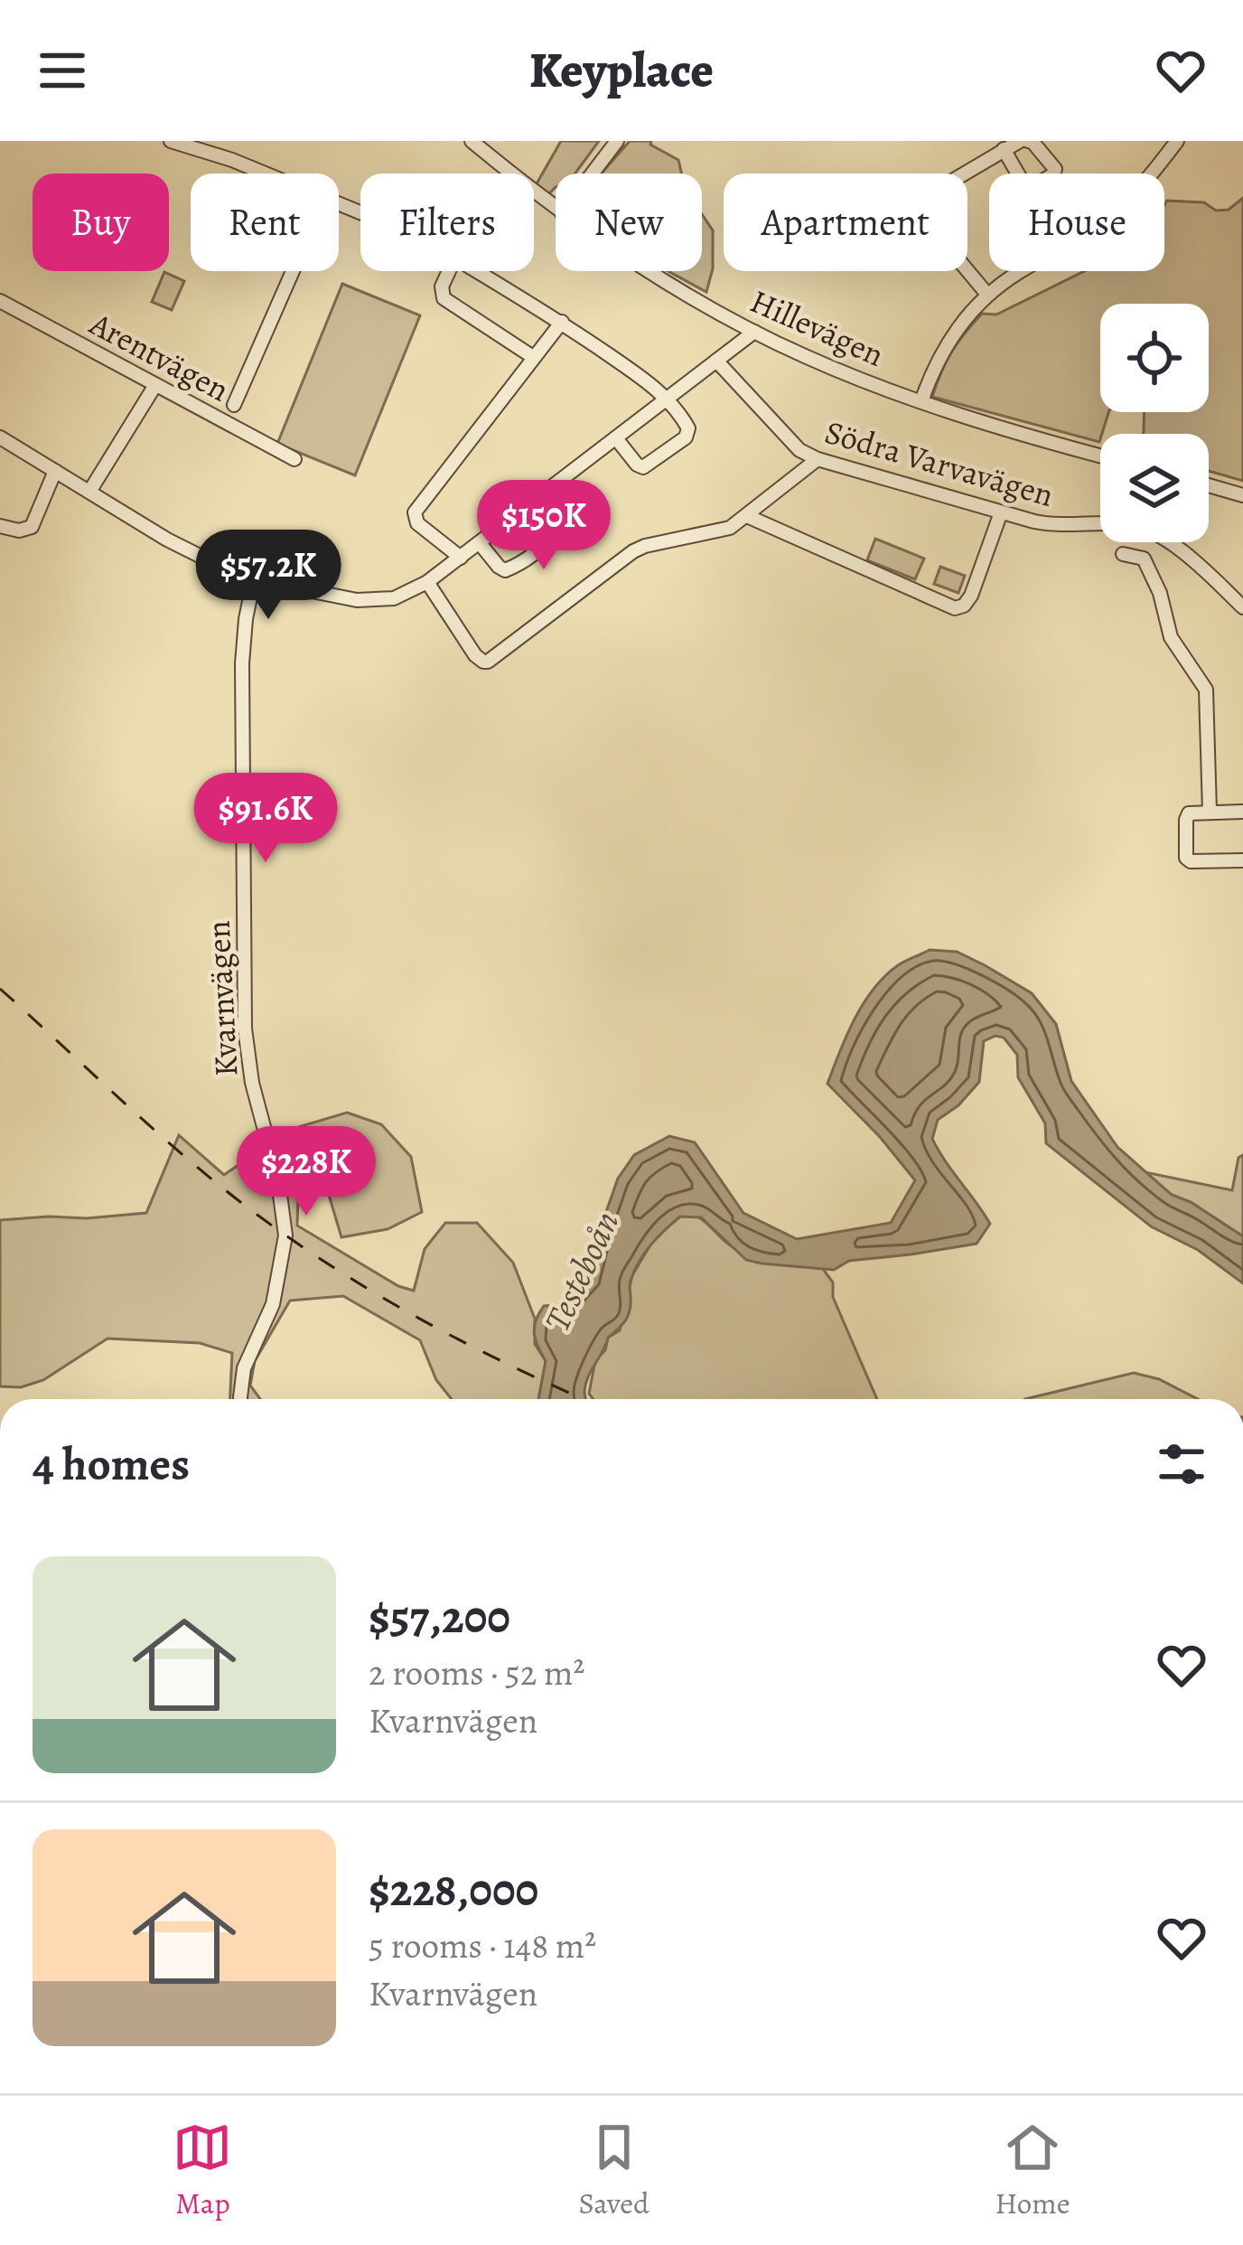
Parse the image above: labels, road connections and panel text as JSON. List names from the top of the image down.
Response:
{
  "streets": {
    "street": [
      "Hillevägen",
      "Arentvägen",
      "Södra Varvavägen",
      "Kvarnvägen"
    ]
  },
  "water": ["Testeboån"],
  "page": {
    "header": "Keyplace",
    "chip": [
      "Buy",
      "Rent",
      "Filters",
      "New",
      "Apartment",
      "House"
    ],
    "price": [
      "$150K",
      "$57.2K",
      "$91.6K",
      "$228K"
    ],
    "heading": "4 homes",
    "list": [
      {
        "name": "$57,200",
        "note": "2 rooms · 52 m² · Kvarnvägen"
      },
      {
        "name": "$228,000",
        "note": "5 rooms · 148 m² · Kvarnvägen"
      }
    ],
    "tabs": ["Map", "Saved", "Home"]
  }
}
